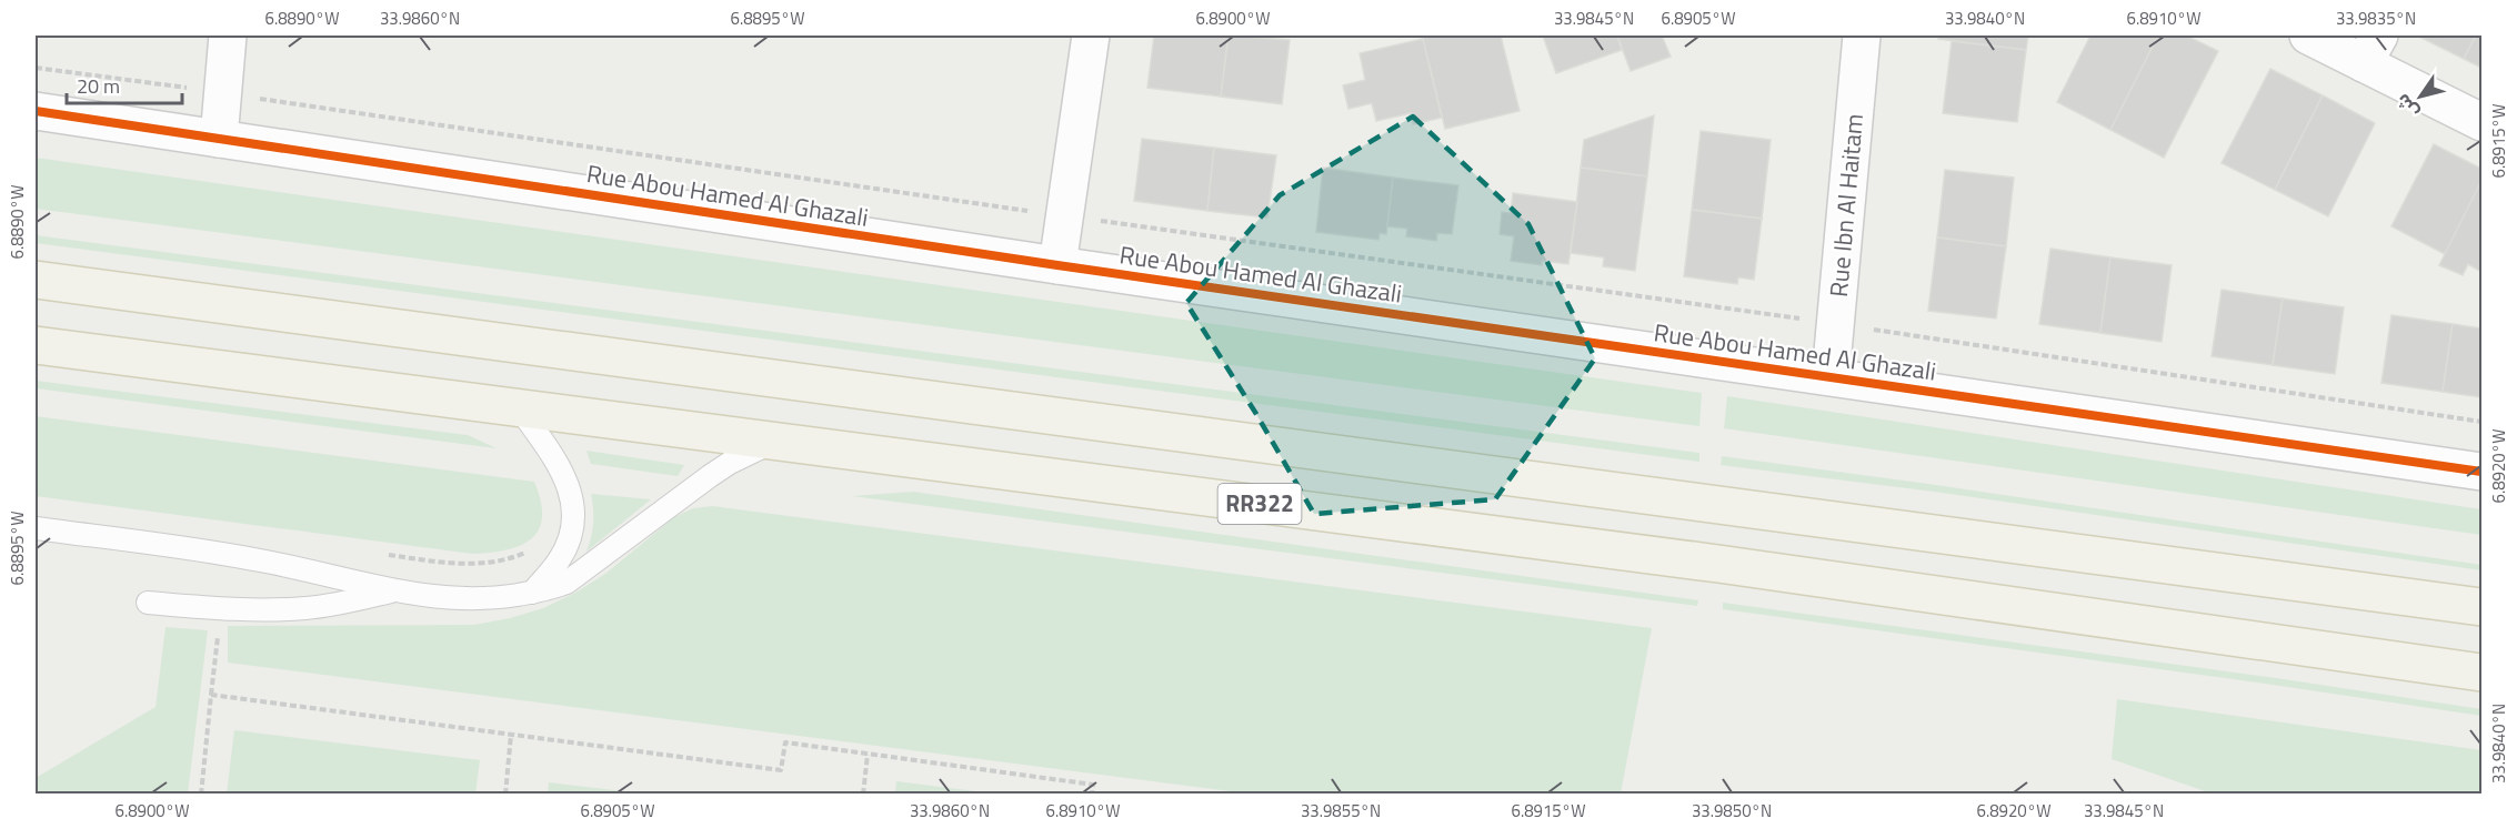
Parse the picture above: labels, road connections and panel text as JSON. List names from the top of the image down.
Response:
{
  "streets": {
    "main road": ["RR322"],
    "street": ["Rue Abou Hamed Al Ghazali", "Rue Ibn Al Haitam"]
  },
  "crossings": [
    ["Rue Abou Hamed Al Ghazali", "Rue Ibn Al Haitam"]
  ],
  "scale_bar": "20 m",
  "north": "bottom left",
  "coordinates": [
    "6.8890°W",
    "33.9860°N",
    "6.8895°W",
    "6.8900°W",
    "33.9845°N",
    "6.8905°W",
    "33.9840°N",
    "6.8910°W",
    "33.9835°N",
    "6.8915°W",
    "6.8920°W",
    "33.9855°N",
    "33.9850°N"
  ]
}
